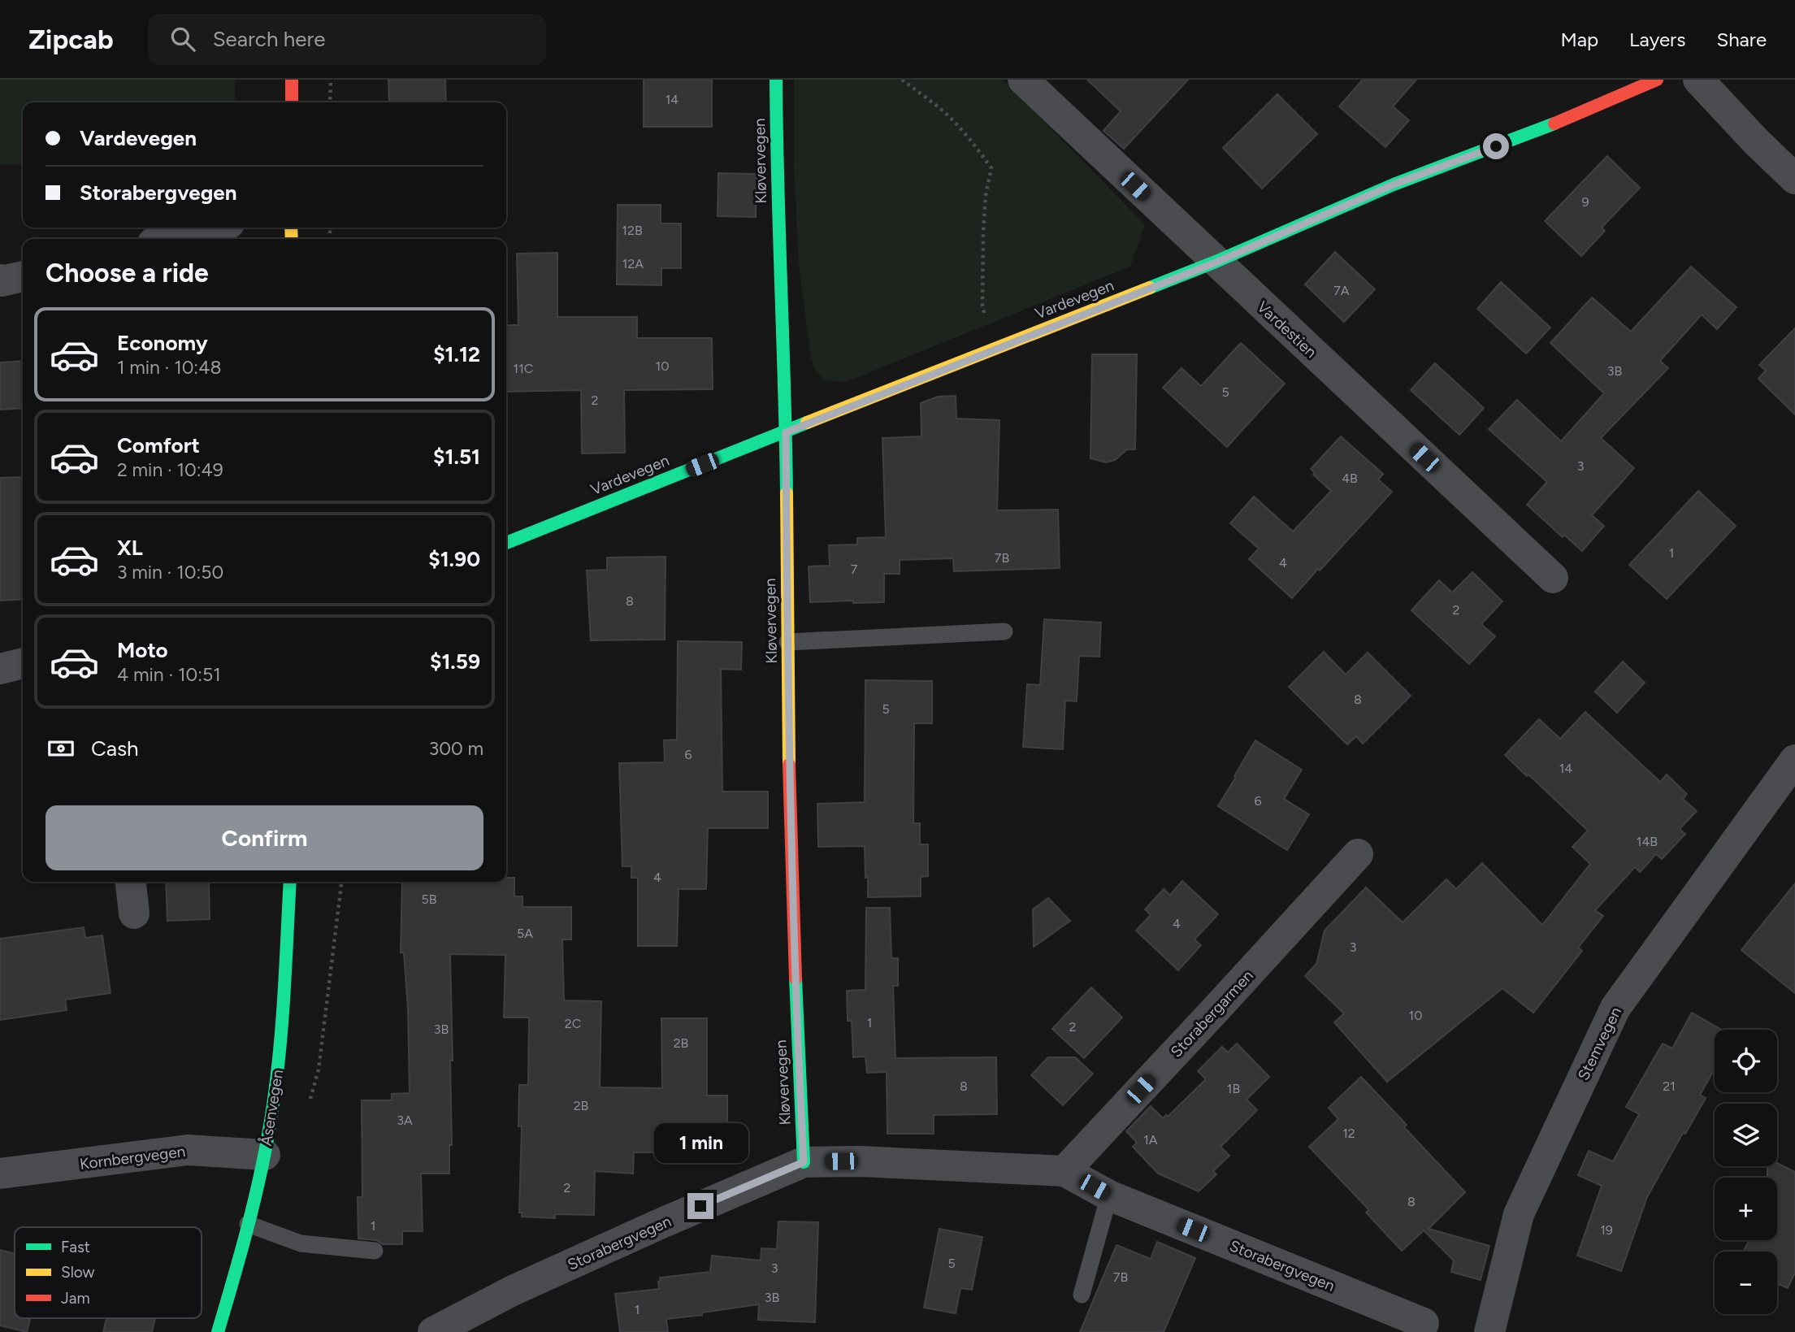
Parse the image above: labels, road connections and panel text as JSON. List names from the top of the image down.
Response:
{
  "streets": {
    "street": [
      "Kløvervegen",
      "Vardevegen",
      "Vardestien",
      "Storabergarmen",
      "Stemvegen",
      "Åsenvegen",
      "Kornbergvegen",
      "Storabergvegen"
    ]
  },
  "crossings": [
    ["Kløvervegen", "Vardevegen"],
    ["Kløvervegen", "Storabergvegen"],
    ["Vardevegen", "Vardestien"],
    ["Storabergarmen", "Storabergvegen"],
    ["Åsenvegen", "Kornbergvegen"]
  ],
  "house_numbers": [
    "14",
    "9",
    "12B",
    "12A",
    "7A",
    "10",
    "11C",
    "3B",
    "5",
    "2",
    "3",
    "4B",
    "1",
    "7B",
    "4",
    "7",
    "8",
    "2",
    "8",
    "5",
    "6",
    "14",
    "6",
    "14B",
    "4",
    "5B",
    "4",
    "5A",
    "3",
    "10",
    "1",
    "2C",
    "2",
    "3B",
    "2B",
    "8",
    "21",
    "1B",
    "2B",
    "3A",
    "12",
    "1A",
    "2",
    "8",
    "1",
    "19",
    "5",
    "3",
    "7B",
    "3B",
    "1"
  ],
  "legend": ["Fast", "Slow", "Jam"],
  "page": {
    "header": "Zipcab",
    "search": "Search here",
    "nav": ["Map", "Layers", "Share"],
    "banner": ["Vardevegen", "Storabergvegen"],
    "heading": "Choose a ride",
    "list": [
      {
        "name": "Economy",
        "note": "1 min · 10:48",
        "value": "$1.12"
      },
      {
        "name": "Comfort",
        "note": "2 min · 10:49",
        "value": "$1.51"
      },
      {
        "name": "XL",
        "note": "3 min · 10:50",
        "value": "$1.90"
      },
      {
        "name": "Moto",
        "note": "4 min · 10:51",
        "value": "$1.59"
      }
    ],
    "pay": ["Cash", "300 m"],
    "buttons": "Confirm",
    "map_buttons": ["+", "−"],
    "bubble": "1 min"
  }
}
